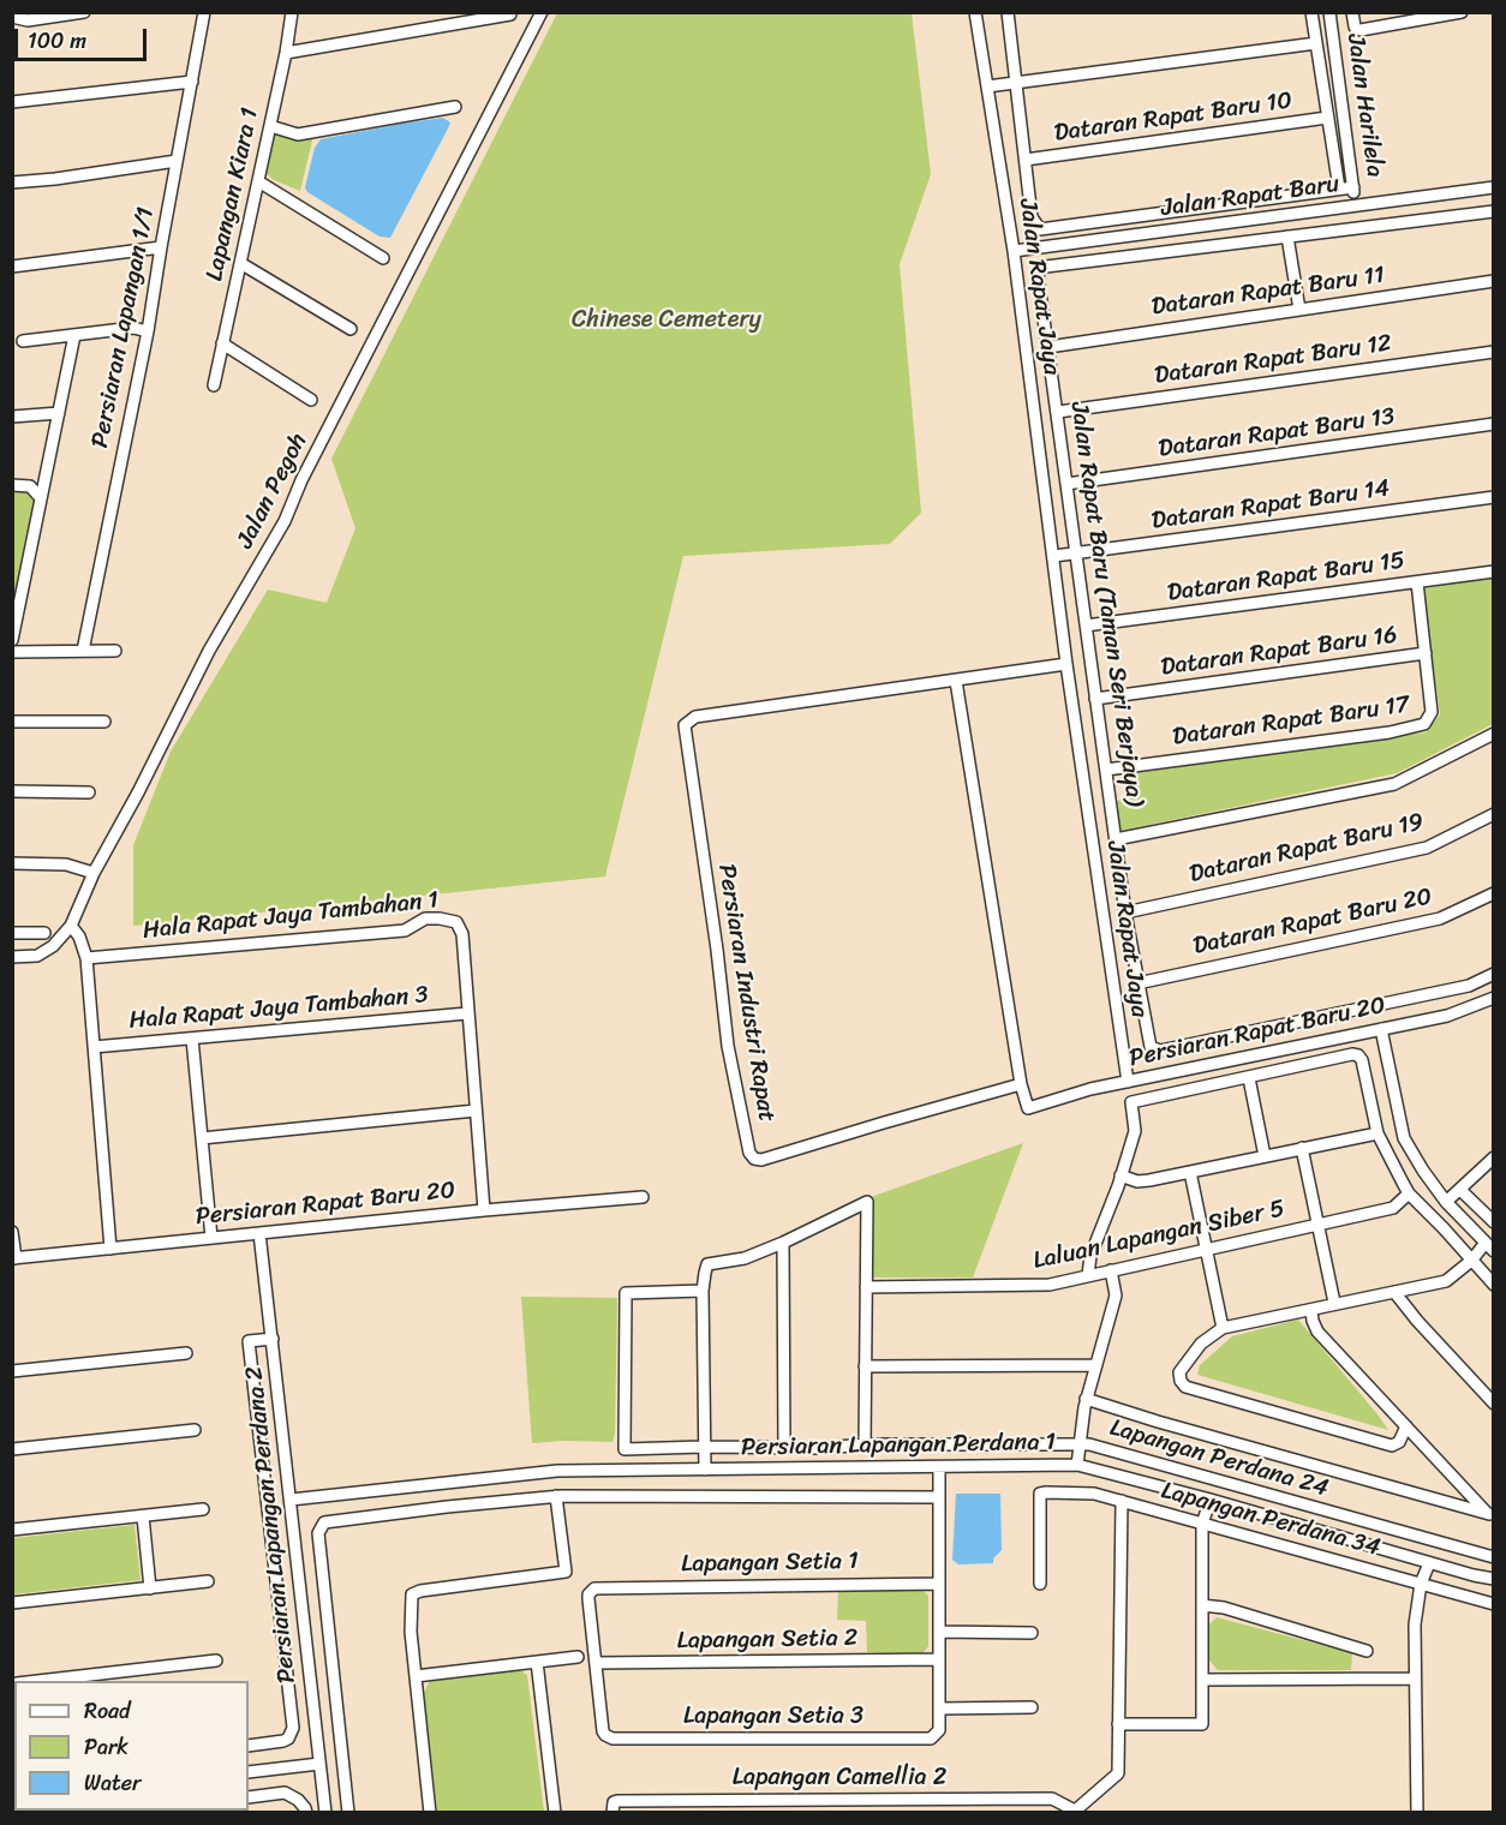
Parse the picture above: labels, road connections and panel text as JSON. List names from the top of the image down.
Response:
{
  "streets": {
    "street": [
      "Jalan Harilela",
      "Dataran Rapat Baru 10",
      "Lapangan Kiara 1",
      "Jalan Rapat Baru",
      "Jalan Rapat Jaya",
      "Dataran Rapat Baru 11",
      "Persiaran Lapangan 1/1",
      "Dataran Rapat Baru 12",
      "Dataran Rapat Baru 13",
      "Jalan Pegoh",
      "Dataran Rapat Baru 14",
      "Dataran Rapat Baru 15",
      "Jalan Rapat Baru (Taman Seri Berjaya)",
      "Dataran Rapat Baru 16",
      "Dataran Rapat Baru 17",
      "Dataran Rapat Baru 19",
      "Hala Rapat Jaya Tambahan 1",
      "Dataran Rapat Baru 20",
      "Persiaran Industri Rapat",
      "Hala Rapat Jaya Tambahan 3",
      "Persiaran Rapat Baru 20",
      "Laluan Lapangan Siber 5",
      "Persiaran Lapangan Perdana 1",
      "Lapangan Perdana 24",
      "Lapangan Perdana 34",
      "Persiaran Lapangan Perdana 2",
      "Lapangan Setia 1",
      "Lapangan Setia 2",
      "Lapangan Setia 3",
      "Lapangan Camellia 2"
    ]
  },
  "crossings": [
    ["Jalan Harilela", "Jalan Rapat Baru"],
    ["Dataran Rapat Baru 10", "Jalan Rapat Jaya"],
    ["Jalan Rapat Baru", "Jalan Rapat Jaya"],
    ["Jalan Rapat Jaya", "Dataran Rapat Baru 14"],
    ["Jalan Rapat Jaya", "Persiaran Industri Rapat"],
    ["Jalan Rapat Jaya", "Persiaran Rapat Baru 20"],
    ["Dataran Rapat Baru 11", "Jalan Rapat Baru (Taman Seri Berjaya)"],
    ["Dataran Rapat Baru 12", "Jalan Rapat Baru (Taman Seri Berjaya)"],
    ["Dataran Rapat Baru 13", "Jalan Rapat Baru (Taman Seri Berjaya)"],
    ["Dataran Rapat Baru 14", "Jalan Rapat Baru (Taman Seri Berjaya)"],
    ["Dataran Rapat Baru 15", "Jalan Rapat Baru (Taman Seri Berjaya)"],
    ["Dataran Rapat Baru 15", "Dataran Rapat Baru 17"],
    ["Jalan Rapat Baru (Taman Seri Berjaya)", "Dataran Rapat Baru 16"],
    ["Jalan Rapat Baru (Taman Seri Berjaya)", "Dataran Rapat Baru 17"],
    ["Jalan Rapat Baru (Taman Seri Berjaya)", "Dataran Rapat Baru 19"],
    ["Jalan Rapat Baru (Taman Seri Berjaya)", "Dataran Rapat Baru 20"],
    ["Dataran Rapat Baru 16", "Dataran Rapat Baru 17"],
    ["Hala Rapat Jaya Tambahan 1", "Hala Rapat Jaya Tambahan 3"],
    ["Persiaran Industri Rapat", "Persiaran Rapat Baru 20"],
    ["Persiaran Rapat Baru 20", "Persiaran Lapangan Perdana 2"],
    ["Persiaran Lapangan Perdana 1", "Persiaran Lapangan Perdana 2"],
    ["Lapangan Setia 1", "Lapangan Setia 2"],
    ["Lapangan Setia 1", "Lapangan Setia 3"],
    ["Lapangan Setia 2", "Lapangan Setia 3"]
  ],
  "parks": ["Chinese Cemetery"],
  "legend": ["Road", "Park", "Water"],
  "scale_bar": "100 m"
}
